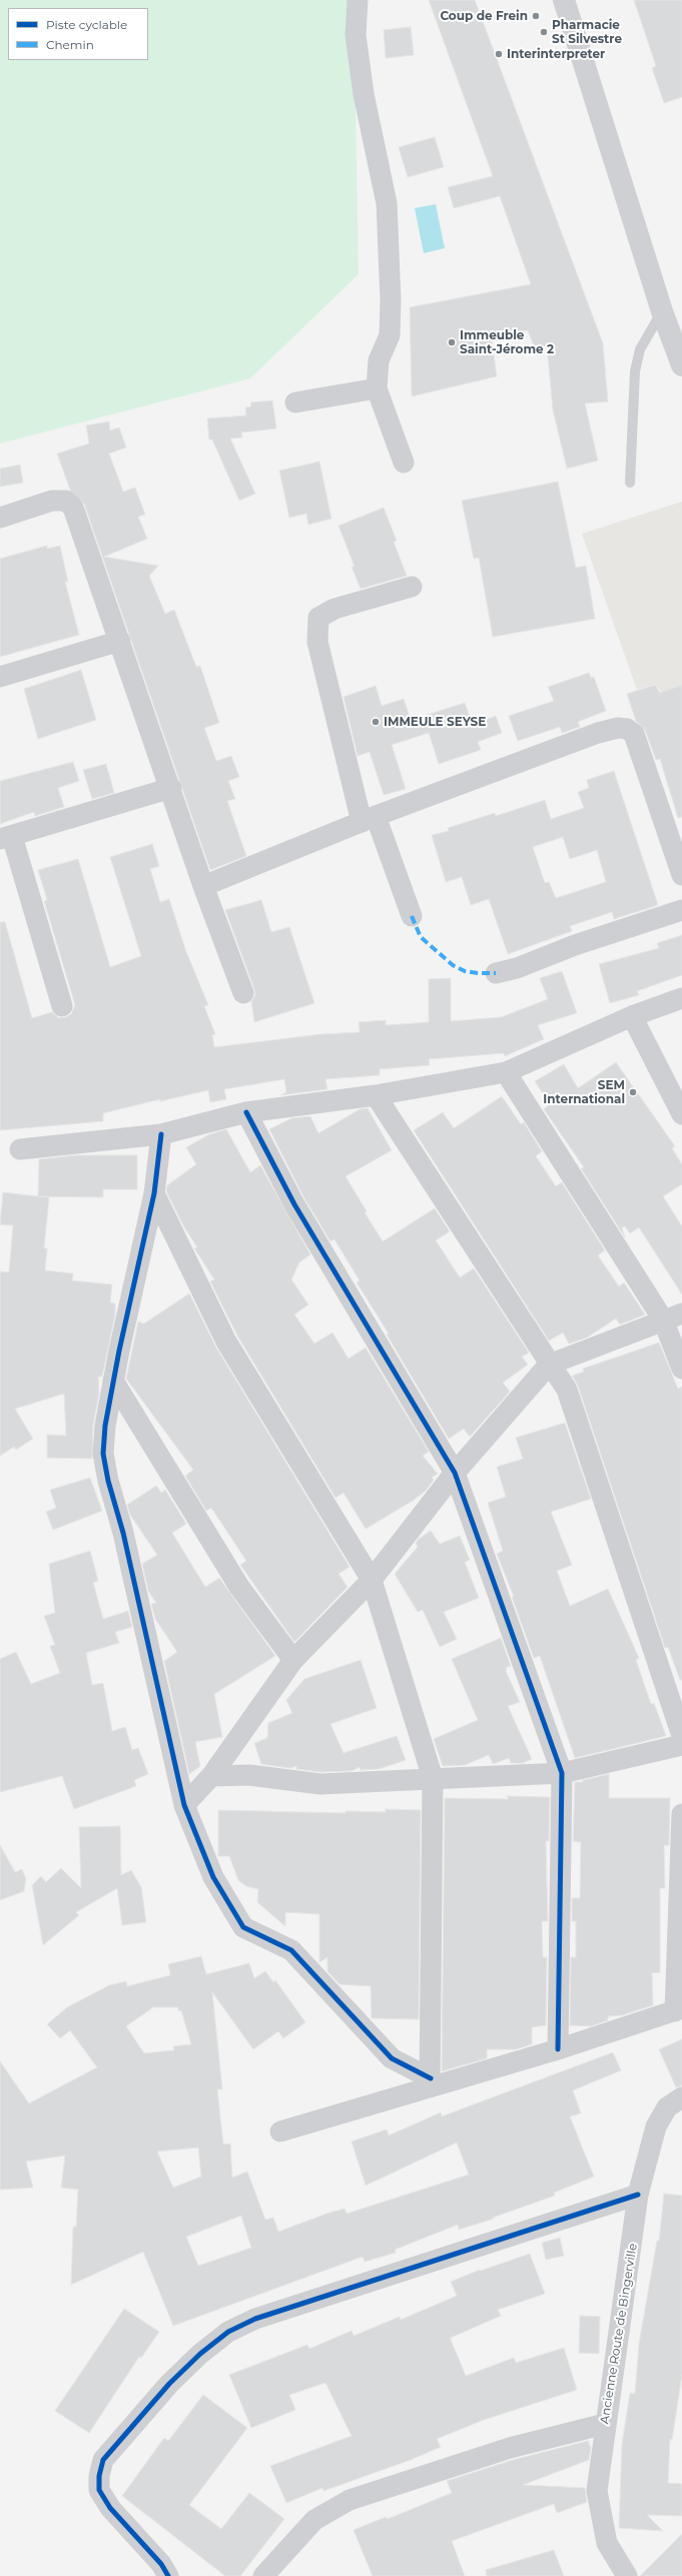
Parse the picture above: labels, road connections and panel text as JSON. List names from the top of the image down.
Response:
{
  "streets": {
    "street": ["Ancienne Route de Bingerville"]
  },
  "places": [
    "Coup de Frein",
    "Pharmacie St Silvestre",
    "Interinterpreter",
    "Immeuble Saint-Jérome 2",
    "IMMEULE SEYSE",
    "SEM International"
  ],
  "legend": ["Piste cyclable", "Chemin"]
}
